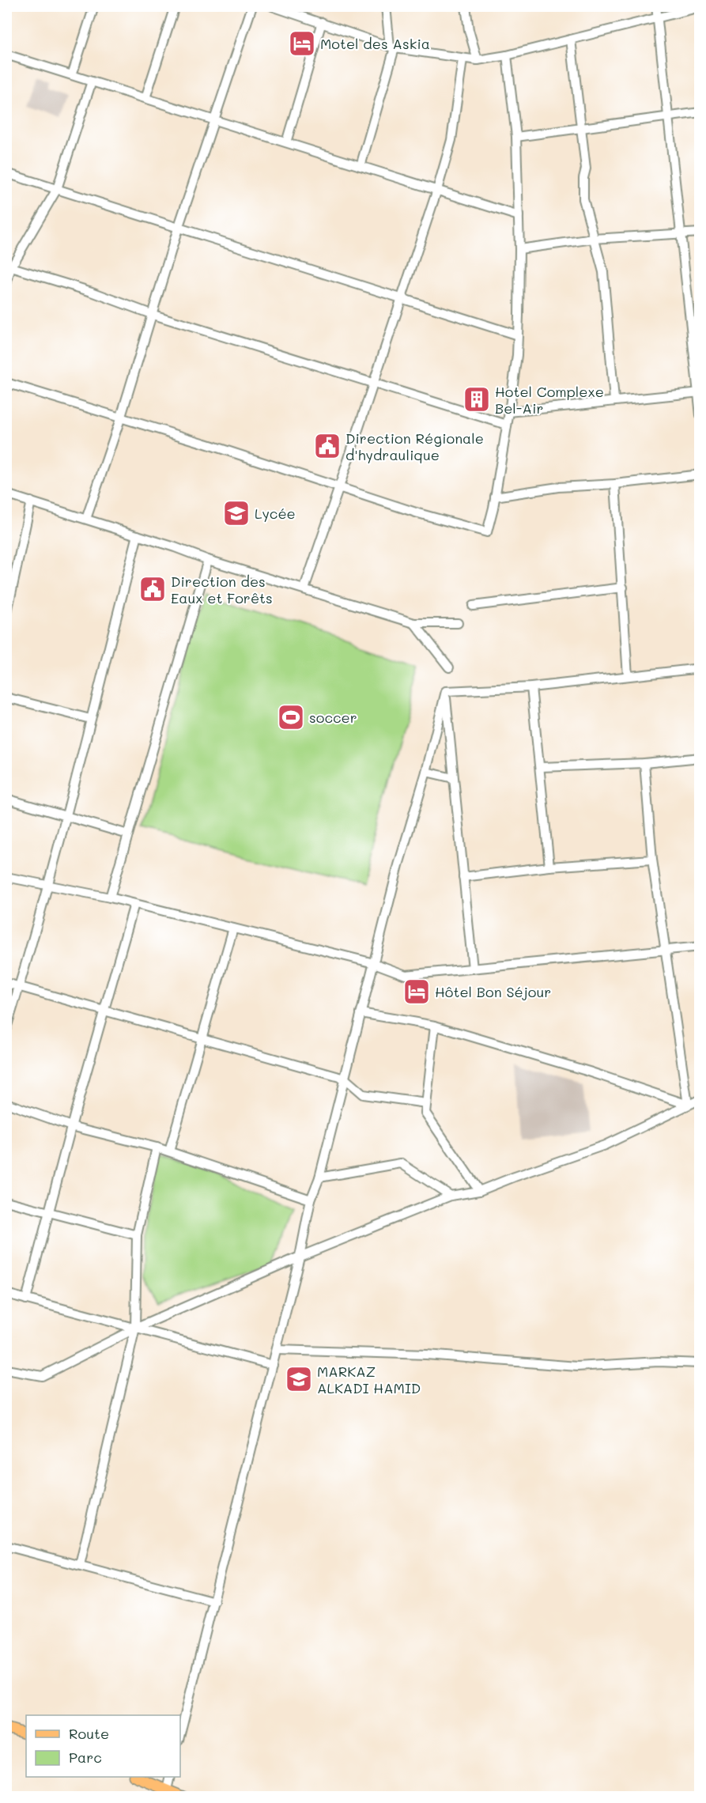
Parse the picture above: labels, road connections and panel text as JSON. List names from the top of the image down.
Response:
{
  "places": {
    "hotel": ["Motel des Askia", "Hôtel Bon Séjour"],
    "building": ["Hotel Complexe Bel-Air"],
    "public building": ["Direction Régionale d'hydraulique", "Direction des Eaux et Forêts"],
    "school or university": ["Lycée", "MARKAZ ALKADI HAMID"],
    "sports": ["soccer"]
  },
  "legend": ["Route", "Parc"]
}
